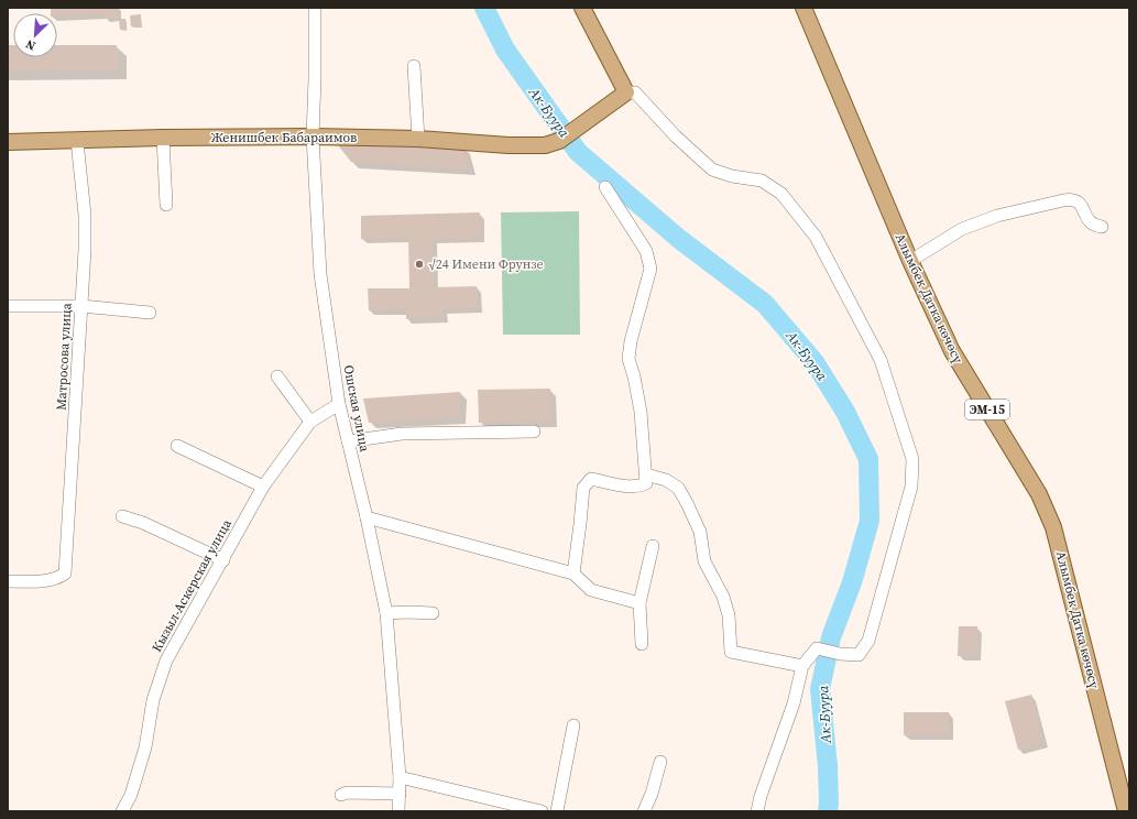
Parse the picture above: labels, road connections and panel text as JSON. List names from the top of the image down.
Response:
{
  "streets": {
    "main road": ["Женишбек Бабараимов", "Алымбек Датка көчөсү", "ЭМ-15"],
    "street": ["Матросова улица", "Ошская улица", "Кызыл-Аскерская улица"]
  },
  "crossings": [
    ["Женишбек Бабараимов", "Матросова улица"],
    ["Женишбек Бабараимов", "Ошская улица"],
    ["Ошская улица", "Кызыл-Аскерская улица"]
  ],
  "water": ["Ак-Буура"],
  "places": ["√24 Имени Фрунзе"],
  "north": "bottom left"
}
